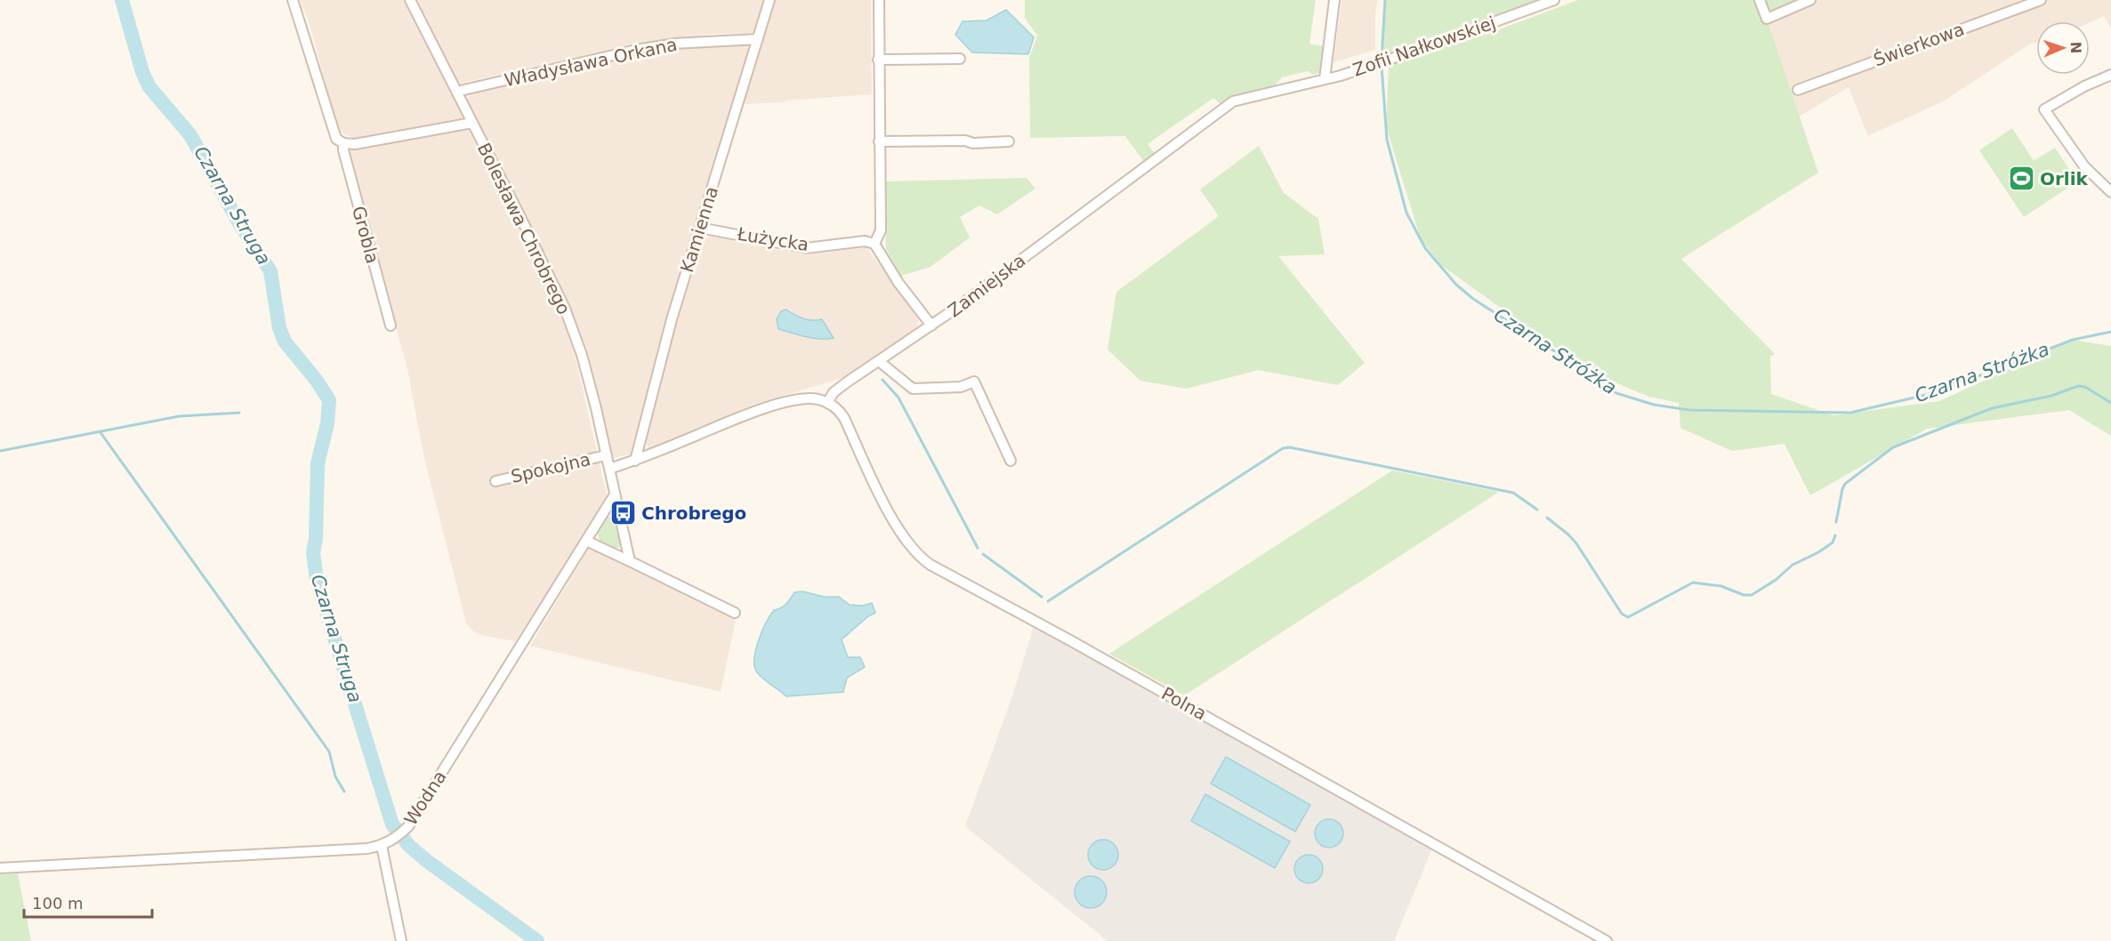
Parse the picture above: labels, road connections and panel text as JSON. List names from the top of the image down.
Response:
{
  "streets": {
    "street": [
      "Świerkowa",
      "Zofii Nałkowskiej",
      "Władysława Orkana",
      "Bolesława Chrobrego",
      "Kamienna",
      "Grobla",
      "Łużycka",
      "Zamiejska",
      "Spokojna",
      "Polna",
      "Wodna"
    ]
  },
  "crossings": [
    ["Zofii Nałkowskiej", "Zamiejska"],
    ["Władysława Orkana", "Bolesława Chrobrego"],
    ["Władysława Orkana", "Kamienna"],
    ["Bolesława Chrobrego", "Spokojna"],
    ["Kamienna", "Łużycka"],
    ["Zamiejska", "Polna"]
  ],
  "water": ["Czarna Struga", "Czarna Stróżka"],
  "places": {
    "sports": ["Orlik"],
    "bus stop": ["Chrobrego"]
  },
  "scale_bar": "100 m",
  "north": "right"
}
